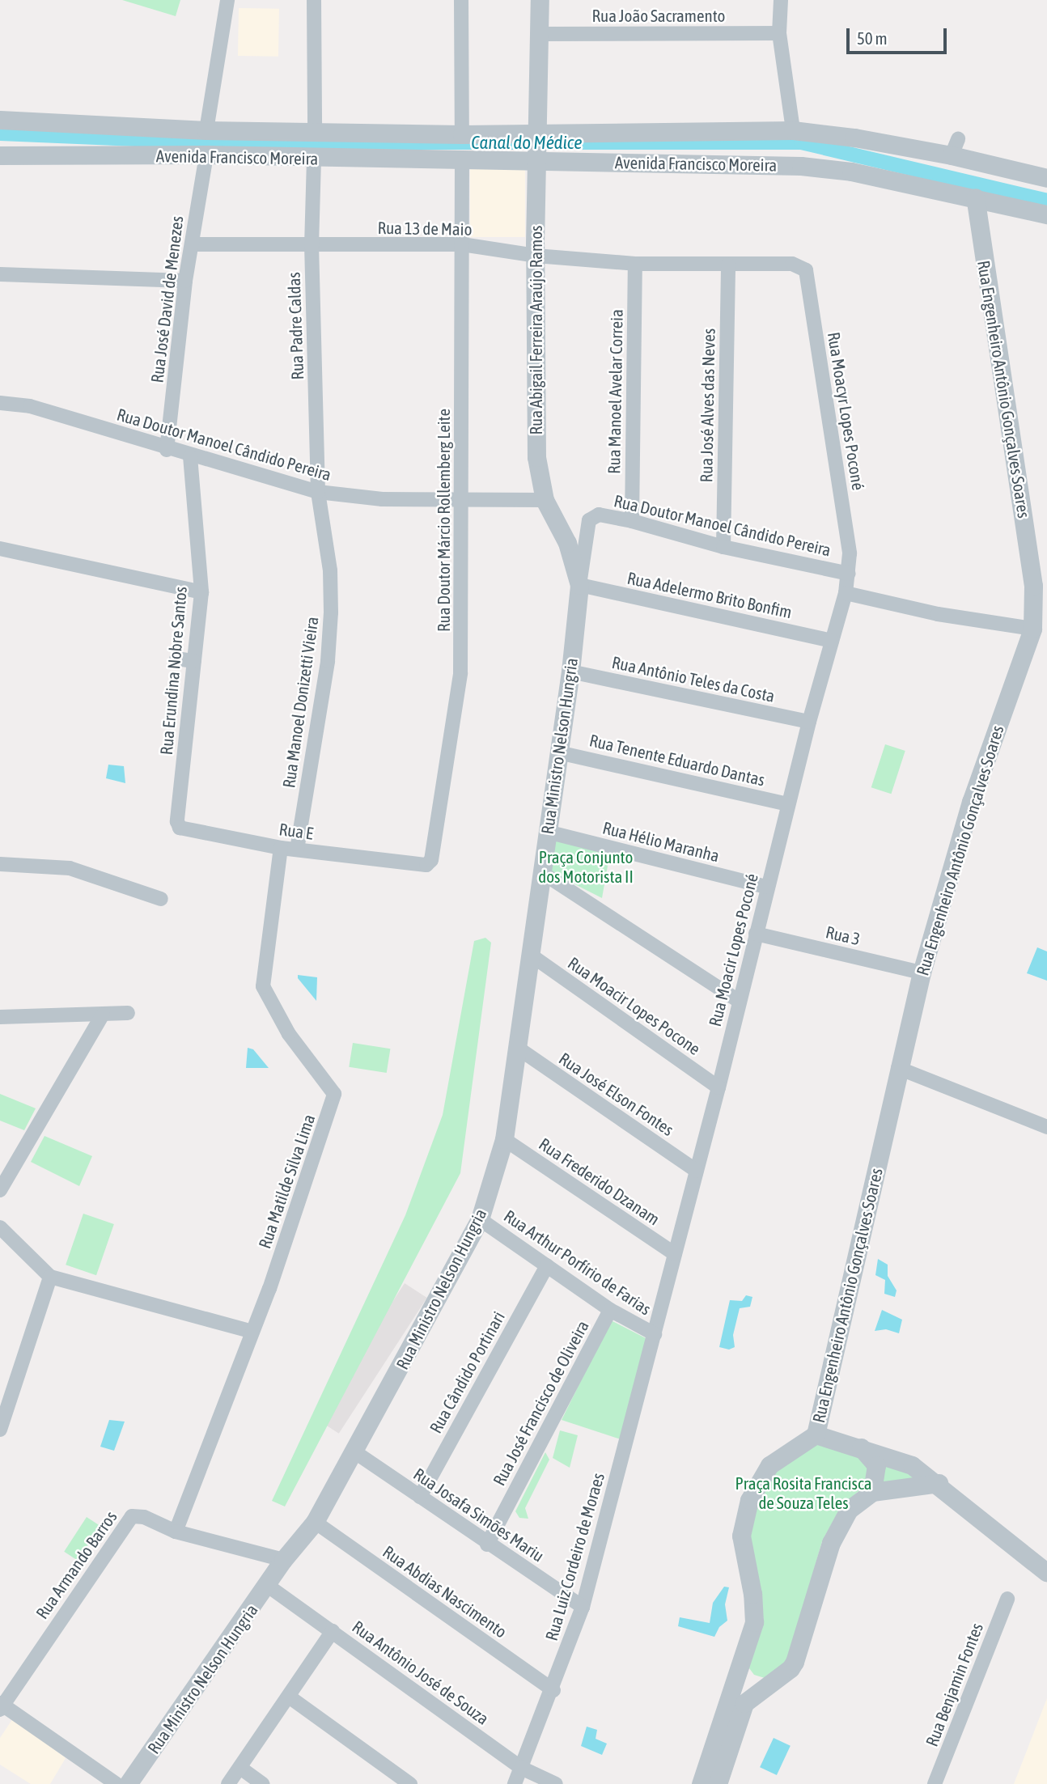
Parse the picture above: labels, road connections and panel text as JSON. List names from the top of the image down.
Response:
{
  "streets": {
    "street": [
      "Rua João Sacramento",
      "Avenida Francisco Moreira",
      "Rua 13 de Maio",
      "Rua José David de Menezes",
      "Rua Padre Caldas",
      "Rua Abigail Ferreira Araújo Ramos",
      "Rua Engenheiro Antônio Gonçalves Soares",
      "Rua Manoel Avelar Correia",
      "Rua José Alves das Neves",
      "Rua Moacyr Lopes Poconé",
      "Rua Doutor Manoel Cândido Pereira",
      "Rua Doutor Márcio Rollemberg Leite",
      "Rua Adelermo Brito Bonfim",
      "Rua Erundina Nobre Santos",
      "Rua Antônio Teles da Costa",
      "Rua Manoel Donizetti Vieira",
      "Rua Ministro Nelson Hungria",
      "Rua Tenente Eduardo Dantas",
      "Rua E",
      "Rua Hélio Maranha",
      "Rua 3",
      "Rua Moacir Lopes Poconé",
      "Rua Moacir Lopes Pocone",
      "Rua José Elson Fontes",
      "Rua Matilde Silva Lima",
      "Rua Frederido Dzanam",
      "Rua Arthur Porfírio de Farias",
      "Rua Cândido Portinari",
      "Rua José Francisco de Oliveira",
      "Rua Josafa Simões Mariu",
      "Rua Luiz Cordeiro de Moraes",
      "Rua Armando Barros",
      "Rua Abdias Nascimento",
      "Rua Antônio José de Souza",
      "Rua Benjamin Fontes"
    ]
  },
  "crossings": [
    ["Rua João Sacramento", "Rua Abigail Ferreira Araújo Ramos"],
    ["Avenida Francisco Moreira", "Rua José David de Menezes"],
    ["Avenida Francisco Moreira", "Rua Padre Caldas"],
    ["Avenida Francisco Moreira", "Rua Abigail Ferreira Araújo Ramos"],
    ["Avenida Francisco Moreira", "Rua Engenheiro Antônio Gonçalves Soares"],
    ["Avenida Francisco Moreira", "Rua Doutor Márcio Rollemberg Leite"],
    ["Rua 13 de Maio", "Rua José David de Menezes"],
    ["Rua 13 de Maio", "Rua Padre Caldas"],
    ["Rua 13 de Maio", "Rua Abigail Ferreira Araújo Ramos"],
    ["Rua 13 de Maio", "Rua Manoel Avelar Correia"],
    ["Rua 13 de Maio", "Rua José Alves das Neves"],
    ["Rua 13 de Maio", "Rua Moacyr Lopes Poconé"],
    ["Rua 13 de Maio", "Rua Doutor Márcio Rollemberg Leite"],
    ["Rua José David de Menezes", "Rua Doutor Manoel Cândido Pereira"],
    ["Rua Padre Caldas", "Rua Doutor Manoel Cândido Pereira"],
    ["Rua Padre Caldas", "Rua Manoel Donizetti Vieira"],
    ["Rua Abigail Ferreira Araújo Ramos", "Rua Doutor Manoel Cândido Pereira"],
    ["Rua Abigail Ferreira Araújo Ramos", "Rua Ministro Nelson Hungria"],
    ["Rua Engenheiro Antônio Gonçalves Soares", "Rua 3"],
    ["Rua Manoel Avelar Correia", "Rua Doutor Manoel Cândido Pereira"],
    ["Rua José Alves das Neves", "Rua Doutor Manoel Cândido Pereira"],
    ["Rua Moacyr Lopes Poconé", "Rua Doutor Manoel Cândido Pereira"],
    ["Rua Moacyr Lopes Poconé", "Rua Moacir Lopes Poconé"],
    ["Rua Doutor Manoel Cândido Pereira", "Rua Doutor Márcio Rollemberg Leite"],
    ["Rua Doutor Manoel Cândido Pereira", "Rua Erundina Nobre Santos"],
    ["Rua Doutor Manoel Cândido Pereira", "Rua Manoel Donizetti Vieira"],
    ["Rua Doutor Manoel Cândido Pereira", "Rua Ministro Nelson Hungria"],
    ["Rua Doutor Manoel Cândido Pereira", "Rua Moacir Lopes Poconé"],
    ["Rua Doutor Márcio Rollemberg Leite", "Rua E"],
    ["Rua Adelermo Brito Bonfim", "Rua Ministro Nelson Hungria"],
    ["Rua Adelermo Brito Bonfim", "Rua Moacir Lopes Poconé"],
    ["Rua Erundina Nobre Santos", "Rua E"],
    ["Rua Antônio Teles da Costa", "Rua Ministro Nelson Hungria"],
    ["Rua Antônio Teles da Costa", "Rua Moacir Lopes Poconé"],
    ["Rua Manoel Donizetti Vieira", "Rua E"],
    ["Rua Ministro Nelson Hungria", "Rua Tenente Eduardo Dantas"],
    ["Rua Ministro Nelson Hungria", "Rua Hélio Maranha"],
    ["Rua Ministro Nelson Hungria", "Rua Moacir Lopes Pocone"],
    ["Rua Ministro Nelson Hungria", "Rua José Elson Fontes"],
    ["Rua Ministro Nelson Hungria", "Rua Frederido Dzanam"],
    ["Rua Ministro Nelson Hungria", "Rua Arthur Porfírio de Farias"],
    ["Rua Ministro Nelson Hungria", "Rua Josafa Simões Mariu"],
    ["Rua Ministro Nelson Hungria", "Rua Armando Barros"],
    ["Rua Ministro Nelson Hungria", "Rua Abdias Nascimento"],
    ["Rua Ministro Nelson Hungria", "Rua Antônio José de Souza"],
    ["Rua Tenente Eduardo Dantas", "Rua Moacir Lopes Poconé"],
    ["Rua E", "Rua Matilde Silva Lima"],
    ["Rua Hélio Maranha", "Rua Moacir Lopes Poconé"],
    ["Rua 3", "Rua Moacir Lopes Poconé"],
    ["Rua Moacir Lopes Poconé", "Rua Moacir Lopes Pocone"],
    ["Rua Moacir Lopes Poconé", "Rua José Elson Fontes"],
    ["Rua Moacir Lopes Poconé", "Rua Frederido Dzanam"],
    ["Rua Moacir Lopes Poconé", "Rua Arthur Porfírio de Farias"],
    ["Rua Moacir Lopes Poconé", "Rua Luiz Cordeiro de Moraes"],
    ["Rua Matilde Silva Lima", "Rua Armando Barros"],
    ["Rua Arthur Porfírio de Farias", "Rua Cândido Portinari"],
    ["Rua Arthur Porfírio de Farias", "Rua José Francisco de Oliveira"],
    ["Rua Arthur Porfírio de Farias", "Rua Luiz Cordeiro de Moraes"],
    ["Rua Cândido Portinari", "Rua Josafa Simões Mariu"],
    ["Rua José Francisco de Oliveira", "Rua Josafa Simões Mariu"],
    ["Rua Josafa Simões Mariu", "Rua Luiz Cordeiro de Moraes"],
    ["Rua Luiz Cordeiro de Moraes", "Rua Abdias Nascimento"],
    ["Rua Luiz Cordeiro de Moraes", "Rua Antônio José de Souza"]
  ],
  "water": ["Canal do Médice"],
  "parks": ["Praça Conjunto dos Motorista II", "Praça Rosita Francisca de Souza Teles"],
  "scale_bar": "50 m"
}
